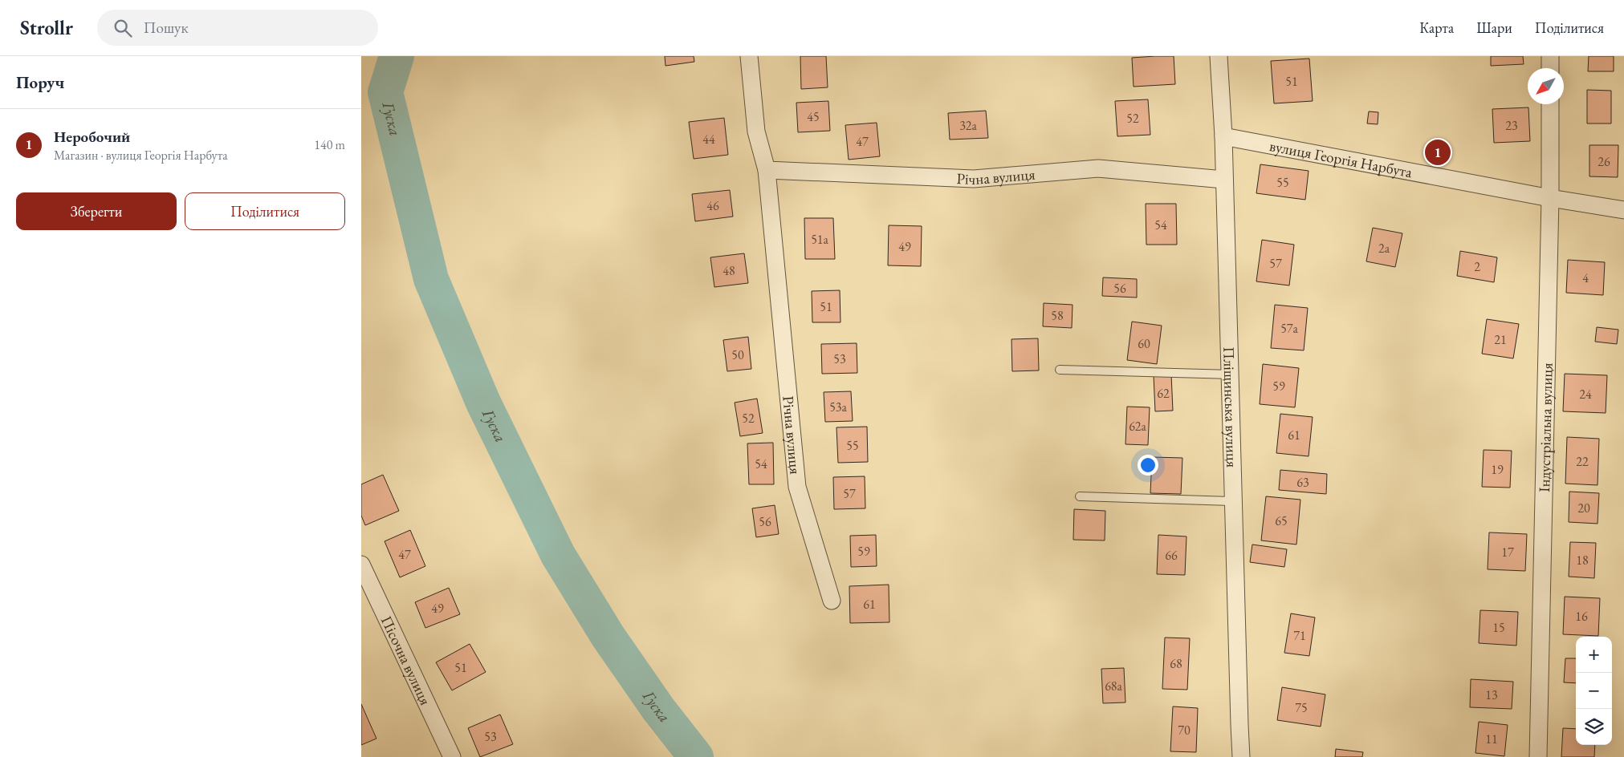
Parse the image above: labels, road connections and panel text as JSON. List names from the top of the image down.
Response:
{
  "streets": {
    "street": [
      "вулиця Георгія Нарбута",
      "Річна вулиця",
      "Пліщинська вулиця",
      "Індустріальна вулиця",
      "Пісочна вулиця"
    ]
  },
  "crossings": [
    ["вулиця Георгія Нарбута", "Пліщинська вулиця"],
    ["вулиця Георгія Нарбута", "Індустріальна вулиця"],
    ["Річна вулиця", "Пліщинська вулиця"]
  ],
  "water": ["Гуска"],
  "house_numbers": [
    "51",
    "45",
    "52",
    "32а",
    "23",
    "44",
    "47",
    "26",
    "55",
    "46",
    "54",
    "51а",
    "49",
    "2а",
    "57",
    "2",
    "48",
    "4",
    "56",
    "51",
    "58",
    "57а",
    "21",
    "60",
    "50",
    "53",
    "59",
    "62",
    "24",
    "53а",
    "52",
    "62а",
    "61",
    "55",
    "22",
    "54",
    "19",
    "63",
    "57",
    "20",
    "65",
    "56",
    "59",
    "17",
    "47",
    "66",
    "18",
    "61",
    "49",
    "16",
    "15",
    "71",
    "68",
    "51",
    "68а",
    "13",
    "75",
    "70",
    "53",
    "11"
  ],
  "north": "bottom left",
  "page": {
    "header": "Strollr",
    "search": "Пошук",
    "nav": ["Карта", "Шари", "Поділитися"],
    "heading": "Поруч",
    "list": [
      {
        "mark": "1",
        "name": "Неробочий",
        "note": "Магазин · вулиця Георгія Нарбута",
        "value": "140 m"
      }
    ],
    "pins": "1",
    "buttons": ["Зберегти", "Поділитися"],
    "map_buttons": ["+", "−"]
  }
}
